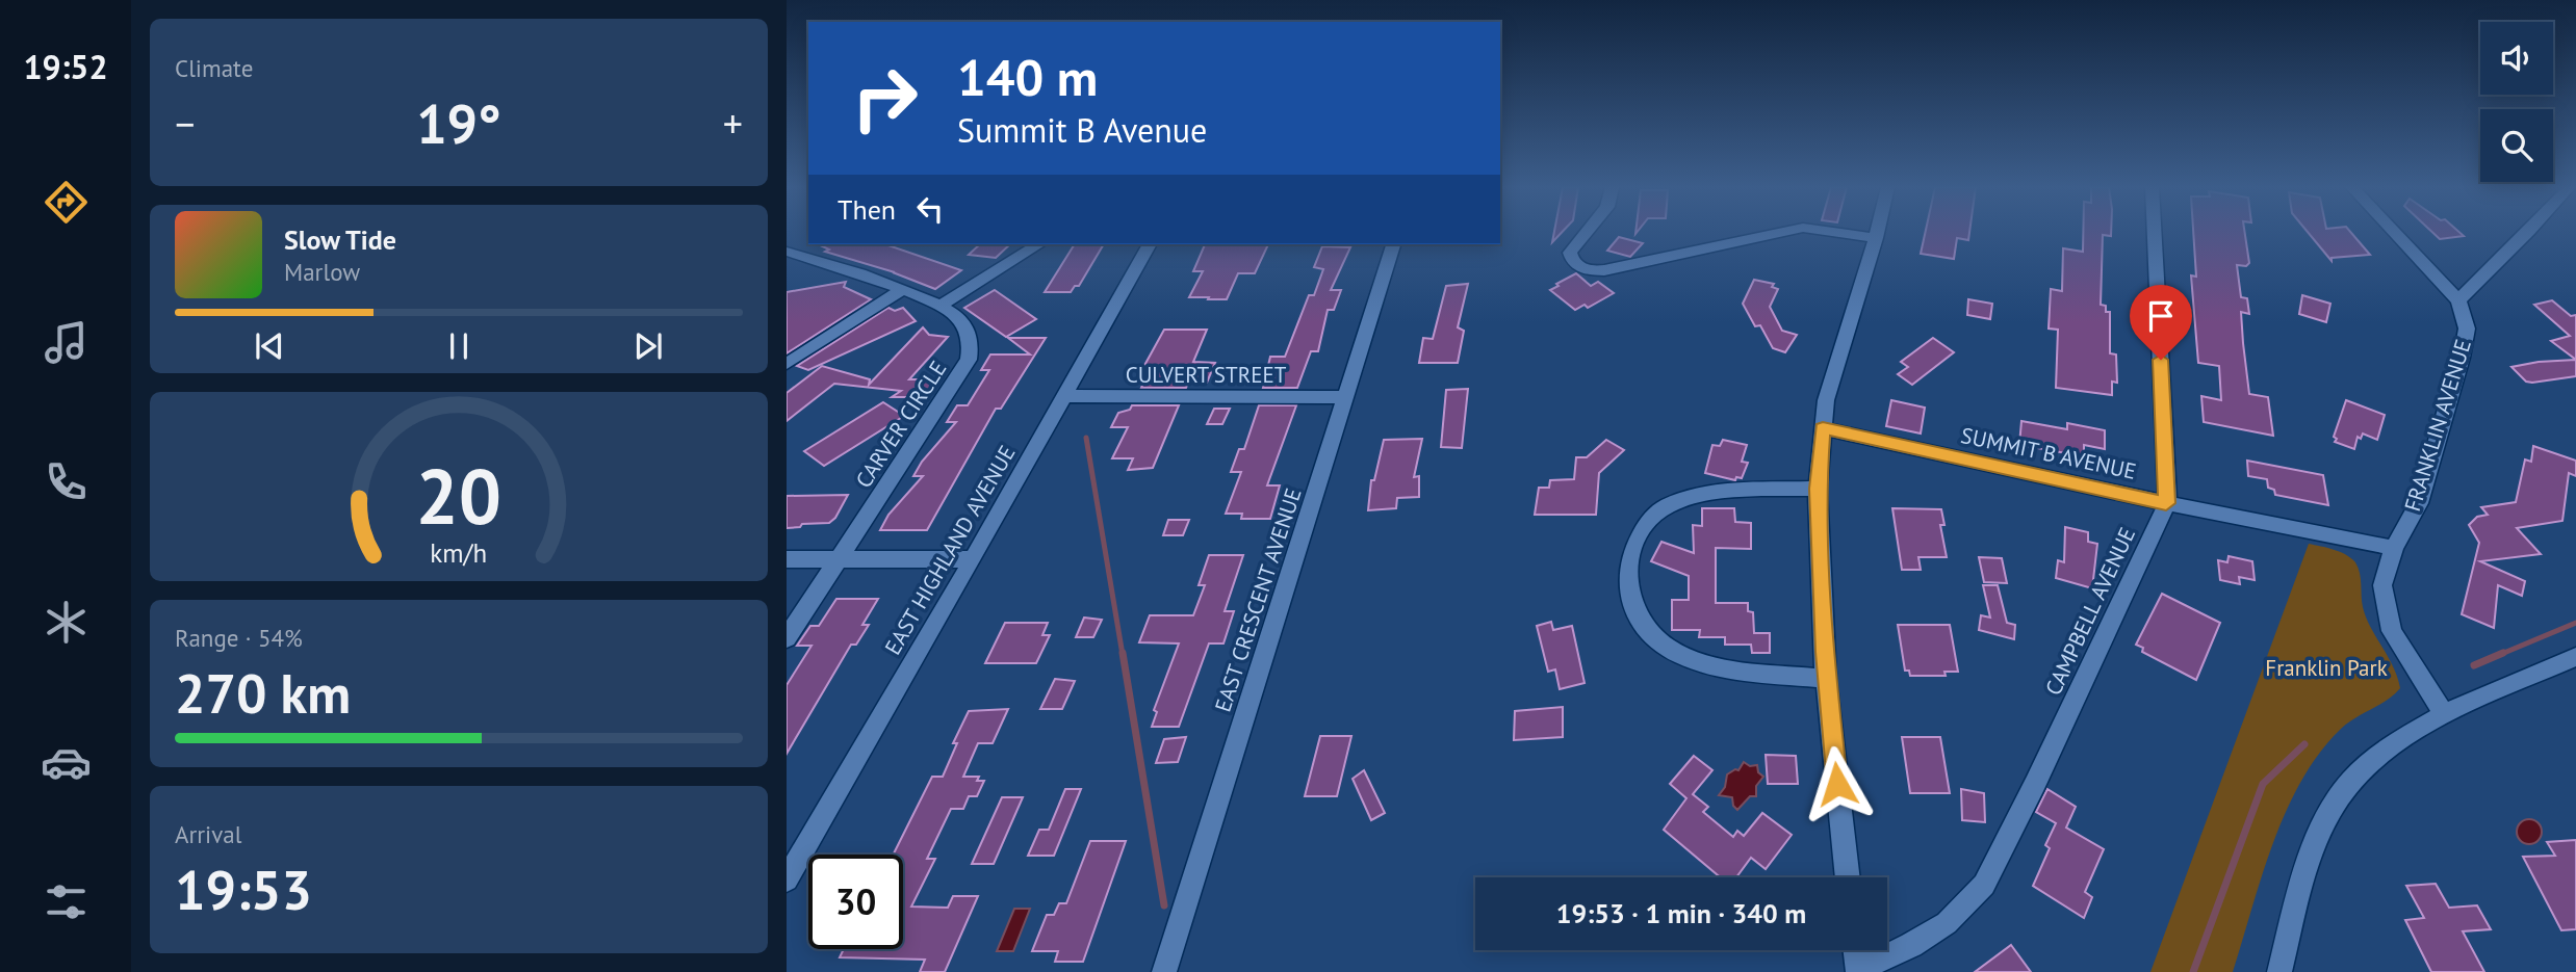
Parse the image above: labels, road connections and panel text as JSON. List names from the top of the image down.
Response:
{
  "streets": {
    "street": [
      "CULVERT STREET",
      "CARVER CIRCLE",
      "FRANKLIN AVENUE",
      "SUMMIT B AVENUE",
      "EAST HIGHLAND AVENUE",
      "EAST CRESCENT AVENUE",
      "CAMPBELL AVENUE"
    ]
  },
  "crossings": [
    ["CULVERT STREET", "EAST HIGHLAND AVENUE"],
    ["CULVERT STREET", "EAST CRESCENT AVENUE"],
    ["FRANKLIN AVENUE", "SUMMIT B AVENUE"],
    ["SUMMIT B AVENUE", "CAMPBELL AVENUE"]
  ],
  "parks": ["Franklin Park"],
  "page": {
    "tabs": "19:52",
    "tile": [
      "Climate",
      ["Range · 54%", "270 km"],
      ["Arrival", "19:53"]
    ],
    "turn": ["140 m", "Summit B Avenue"],
    "heat": ["−", "19°", "+"],
    "then": "Then",
    "song": ["Slow Tide", "Marlow"],
    "limit": "30",
    "trip": "19:53 · 1 min · 340 m",
    "gauge": ["20", "km/h"]
  }
}
